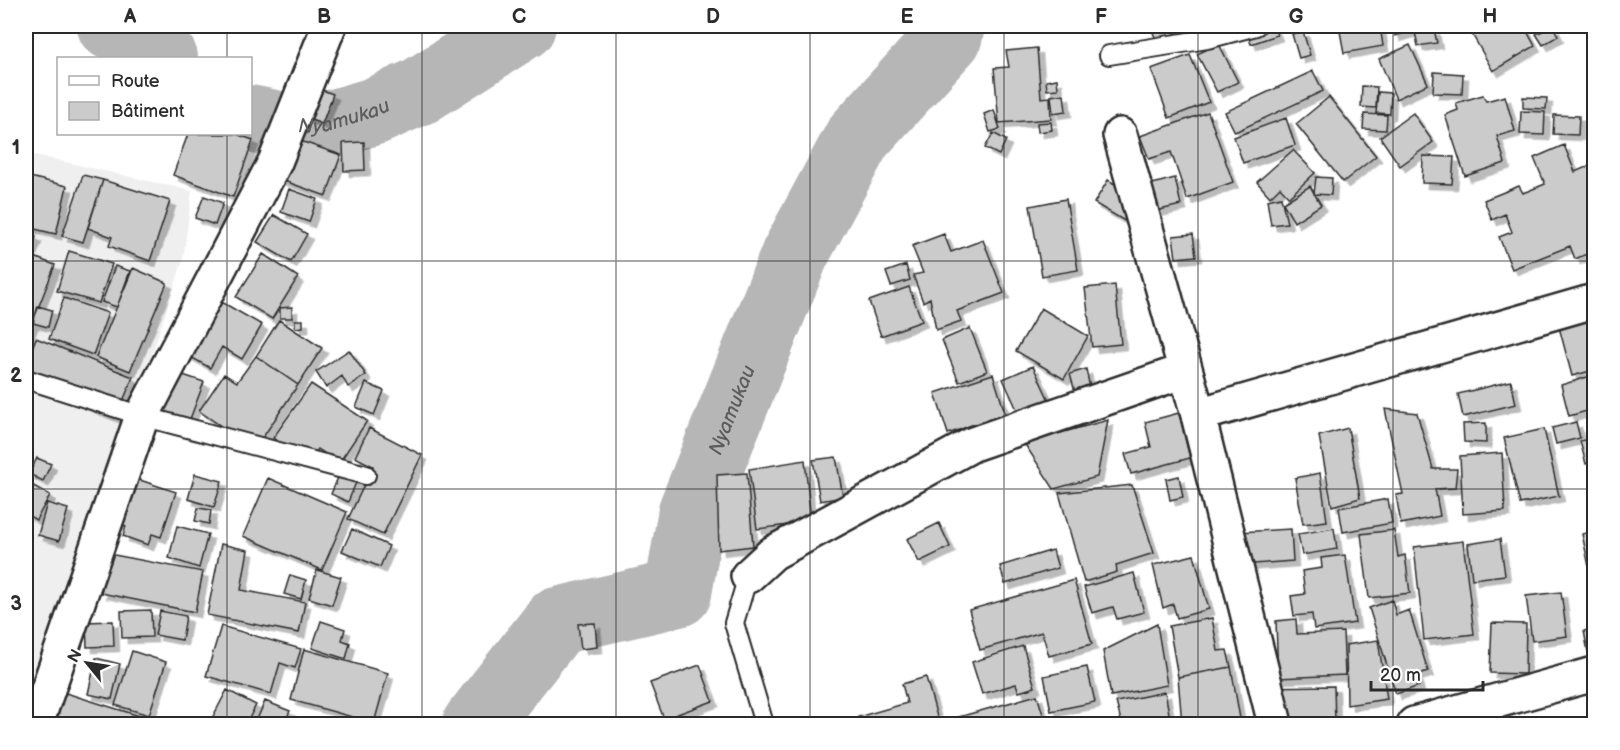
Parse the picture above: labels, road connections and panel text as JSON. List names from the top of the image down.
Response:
{
  "water": ["Nyamukau"],
  "legend": ["Route", "Bâtiment"],
  "scale_bar": "20 m",
  "north": "top left",
  "grid": {
    "columns": [
      "A",
      "B",
      "C",
      "D",
      "E",
      "F",
      "G",
      "H"
    ],
    "rows": ["1", "2", "3"]
  }
}
